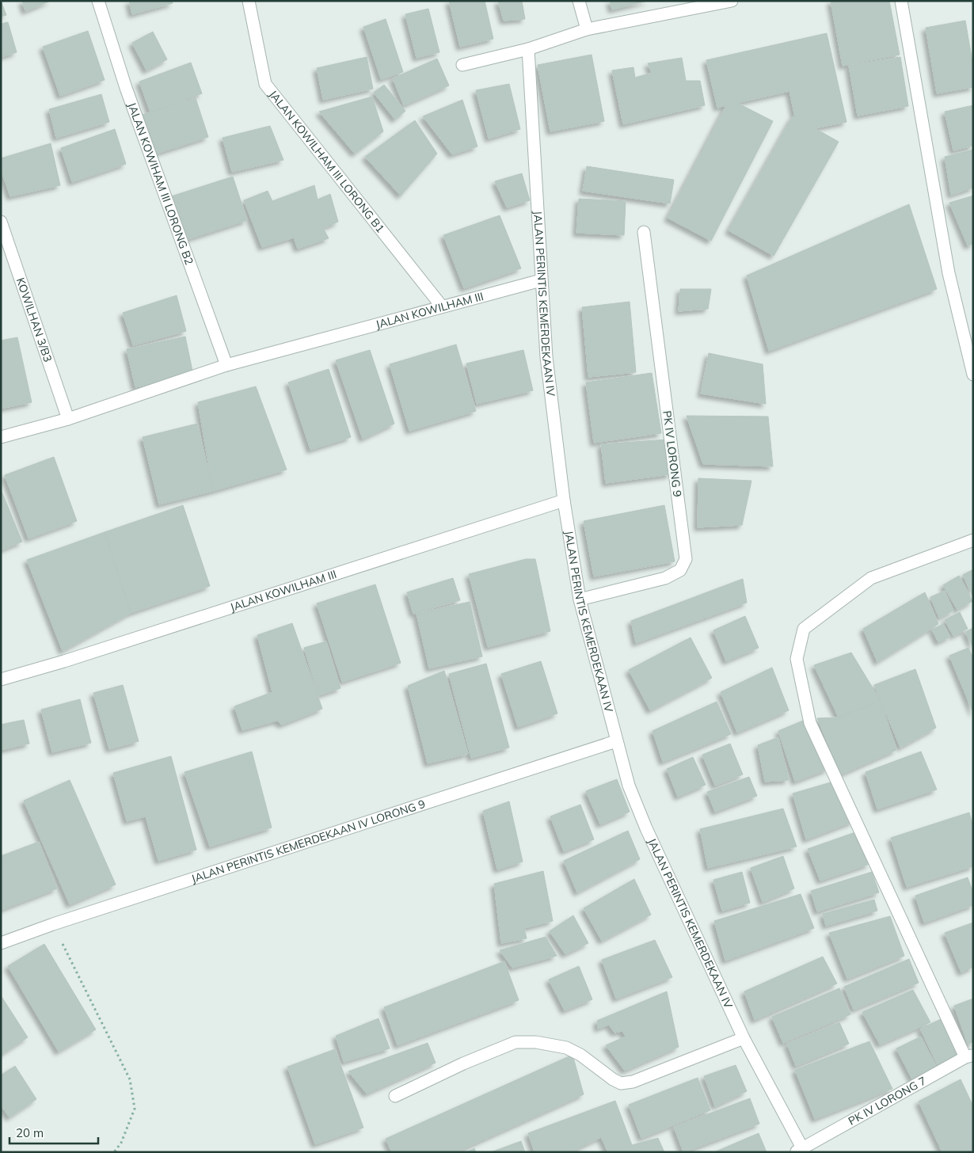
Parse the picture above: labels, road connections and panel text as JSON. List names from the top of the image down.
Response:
{
  "streets": {
    "street": [
      "JALAN KOWILHAM III LORONG B1",
      "JALAN KOWIHAM III LORONG B2",
      "JALAN PERINTIS KEMERDEKAAN IV",
      "JALAN KOWILHAM III",
      "KOWILHAN 3/B3",
      "PK IV LORONG 9",
      "JALAN PERINTIS KEMERDEKAAN IV LORONG 9",
      "PK IV LORONG 7"
    ]
  },
  "crossings": [
    ["JALAN KOWILHAM III LORONG B1", "JALAN KOWILHAM III"],
    ["JALAN KOWIHAM III LORONG B2", "JALAN KOWILHAM III"],
    ["JALAN PERINTIS KEMERDEKAAN IV", "JALAN KOWILHAM III"],
    ["JALAN PERINTIS KEMERDEKAAN IV", "PK IV LORONG 9"],
    ["JALAN PERINTIS KEMERDEKAAN IV", "JALAN PERINTIS KEMERDEKAAN IV LORONG 9"],
    ["JALAN PERINTIS KEMERDEKAAN IV", "PK IV LORONG 7"],
    ["JALAN KOWILHAM III", "KOWILHAN 3/B3"]
  ],
  "scale_bar": "20 m"
}
